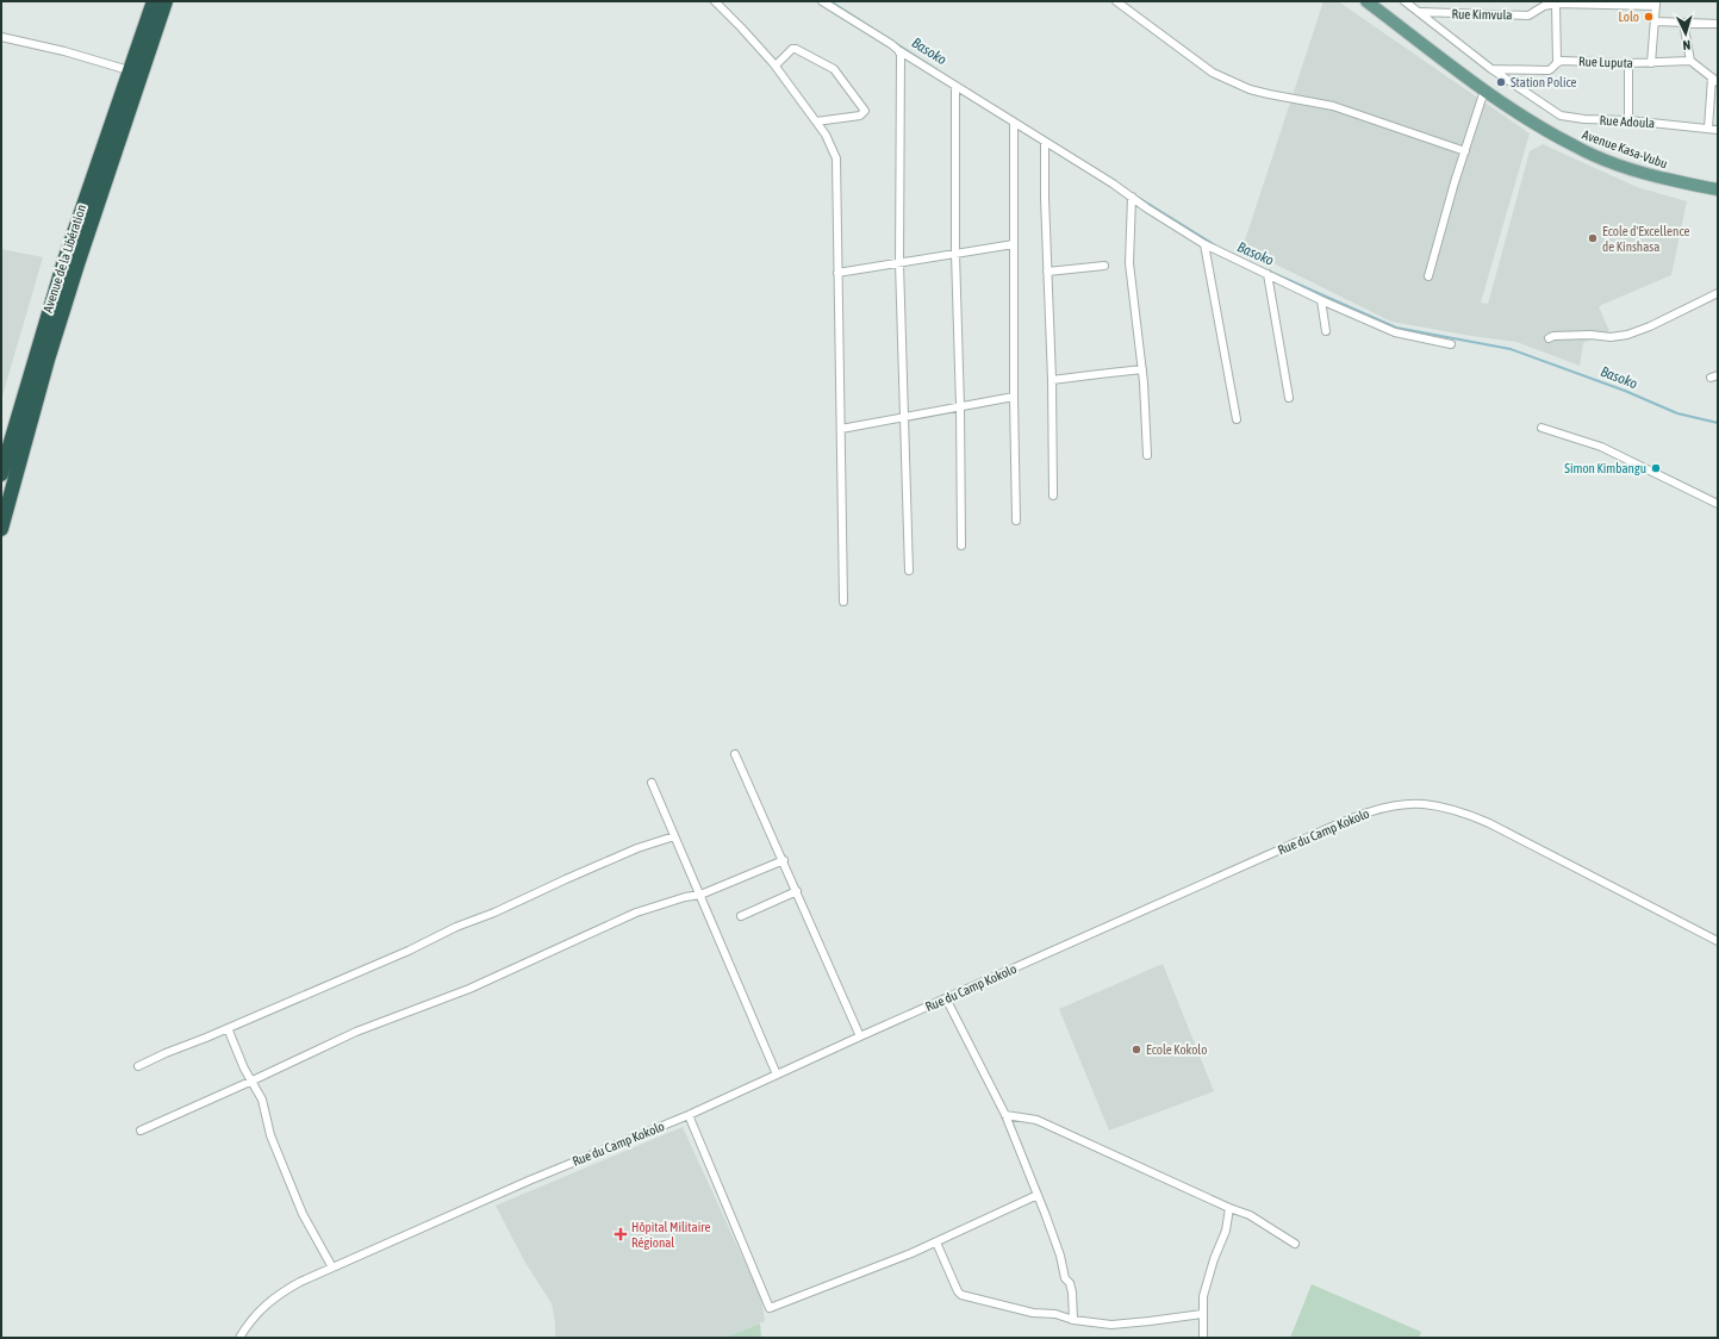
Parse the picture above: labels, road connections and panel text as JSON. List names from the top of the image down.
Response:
{
  "streets": {
    "highway": ["Avenue de la Libération"],
    "main road": ["Avenue Kasa-Vubu"],
    "street": [
      "Rue Kimvula",
      "Rue Luputa",
      "Rue Adoula",
      "Rue du Camp Kokolo"
    ]
  },
  "crossings": [
    ["Rue Kimvula", "Rue Adoula"],
    ["Rue Luputa", "Rue Adoula"]
  ],
  "water": ["Basoko"],
  "places": {
    "other": [
      "Lolo",
      "Station Police",
      "Ecole d'Excellence de Kinshasa",
      "Simon Kimbangu",
      "Ecole Kokolo"
    ],
    "health": ["Hôpital Militaire Régional"]
  },
  "north": "bottom"
}
